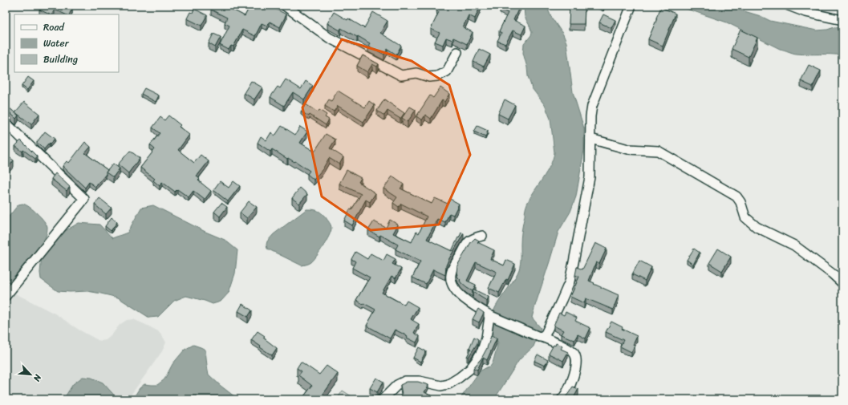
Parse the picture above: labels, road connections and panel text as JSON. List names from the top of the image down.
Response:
{
  "legend": ["Road", "Water", "Building"],
  "north": "bottom right"
}
